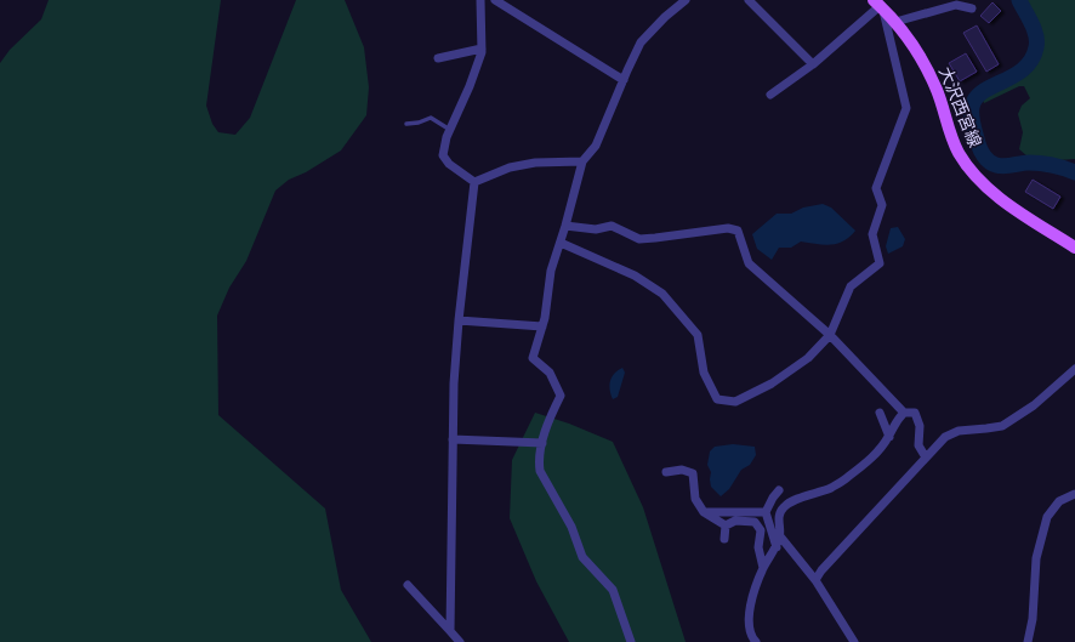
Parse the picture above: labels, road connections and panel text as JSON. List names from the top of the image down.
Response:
{
  "streets": {
    "main road": ["大沢西宮線"]
  }
}
